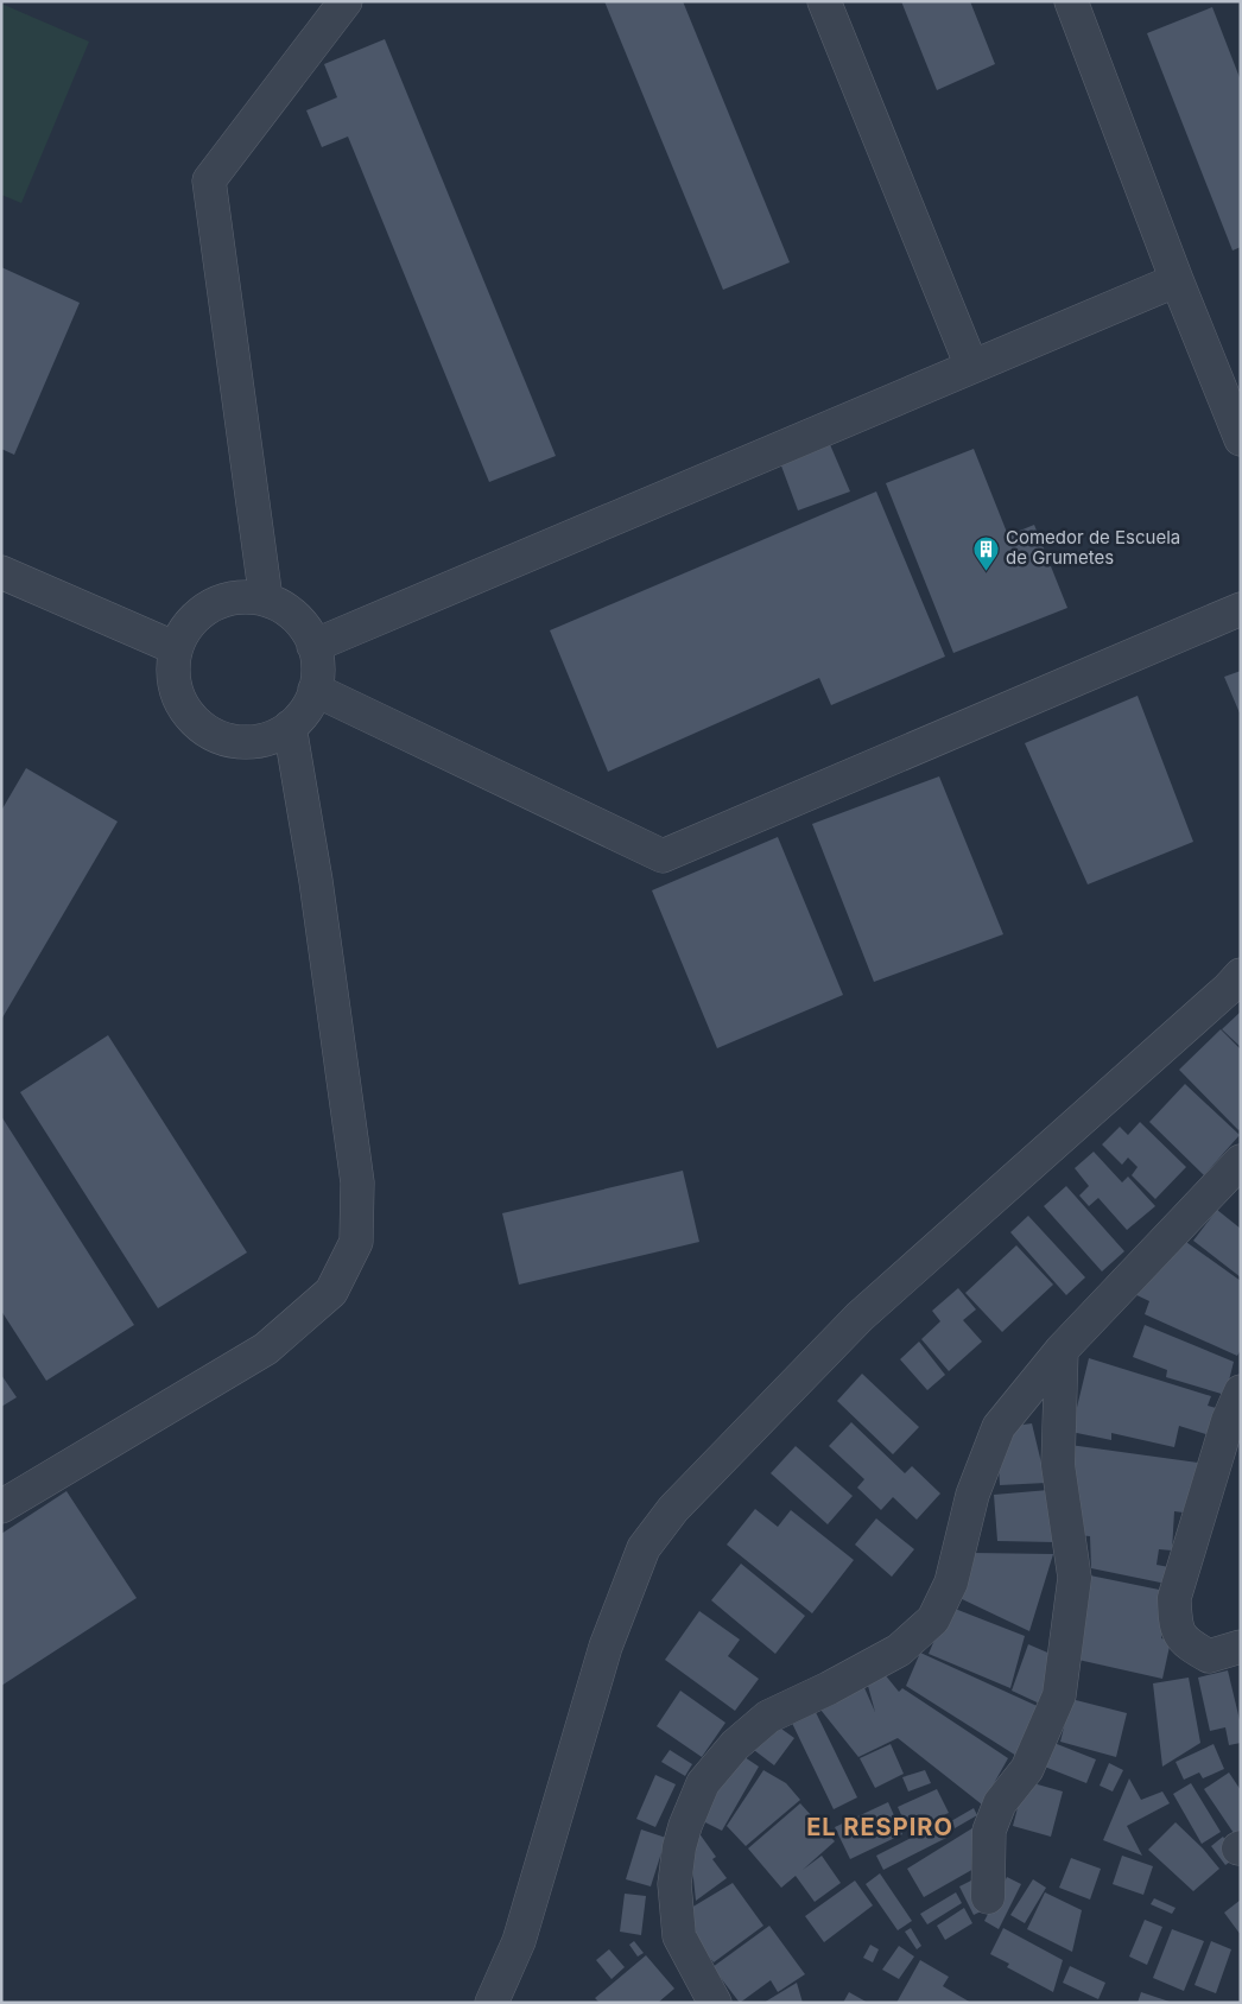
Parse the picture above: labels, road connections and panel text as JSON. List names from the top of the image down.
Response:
{
  "districts": ["EL RESPIRO"],
  "places": {
    "building": ["Comedor de Escuela de Grumetes"]
  }
}
